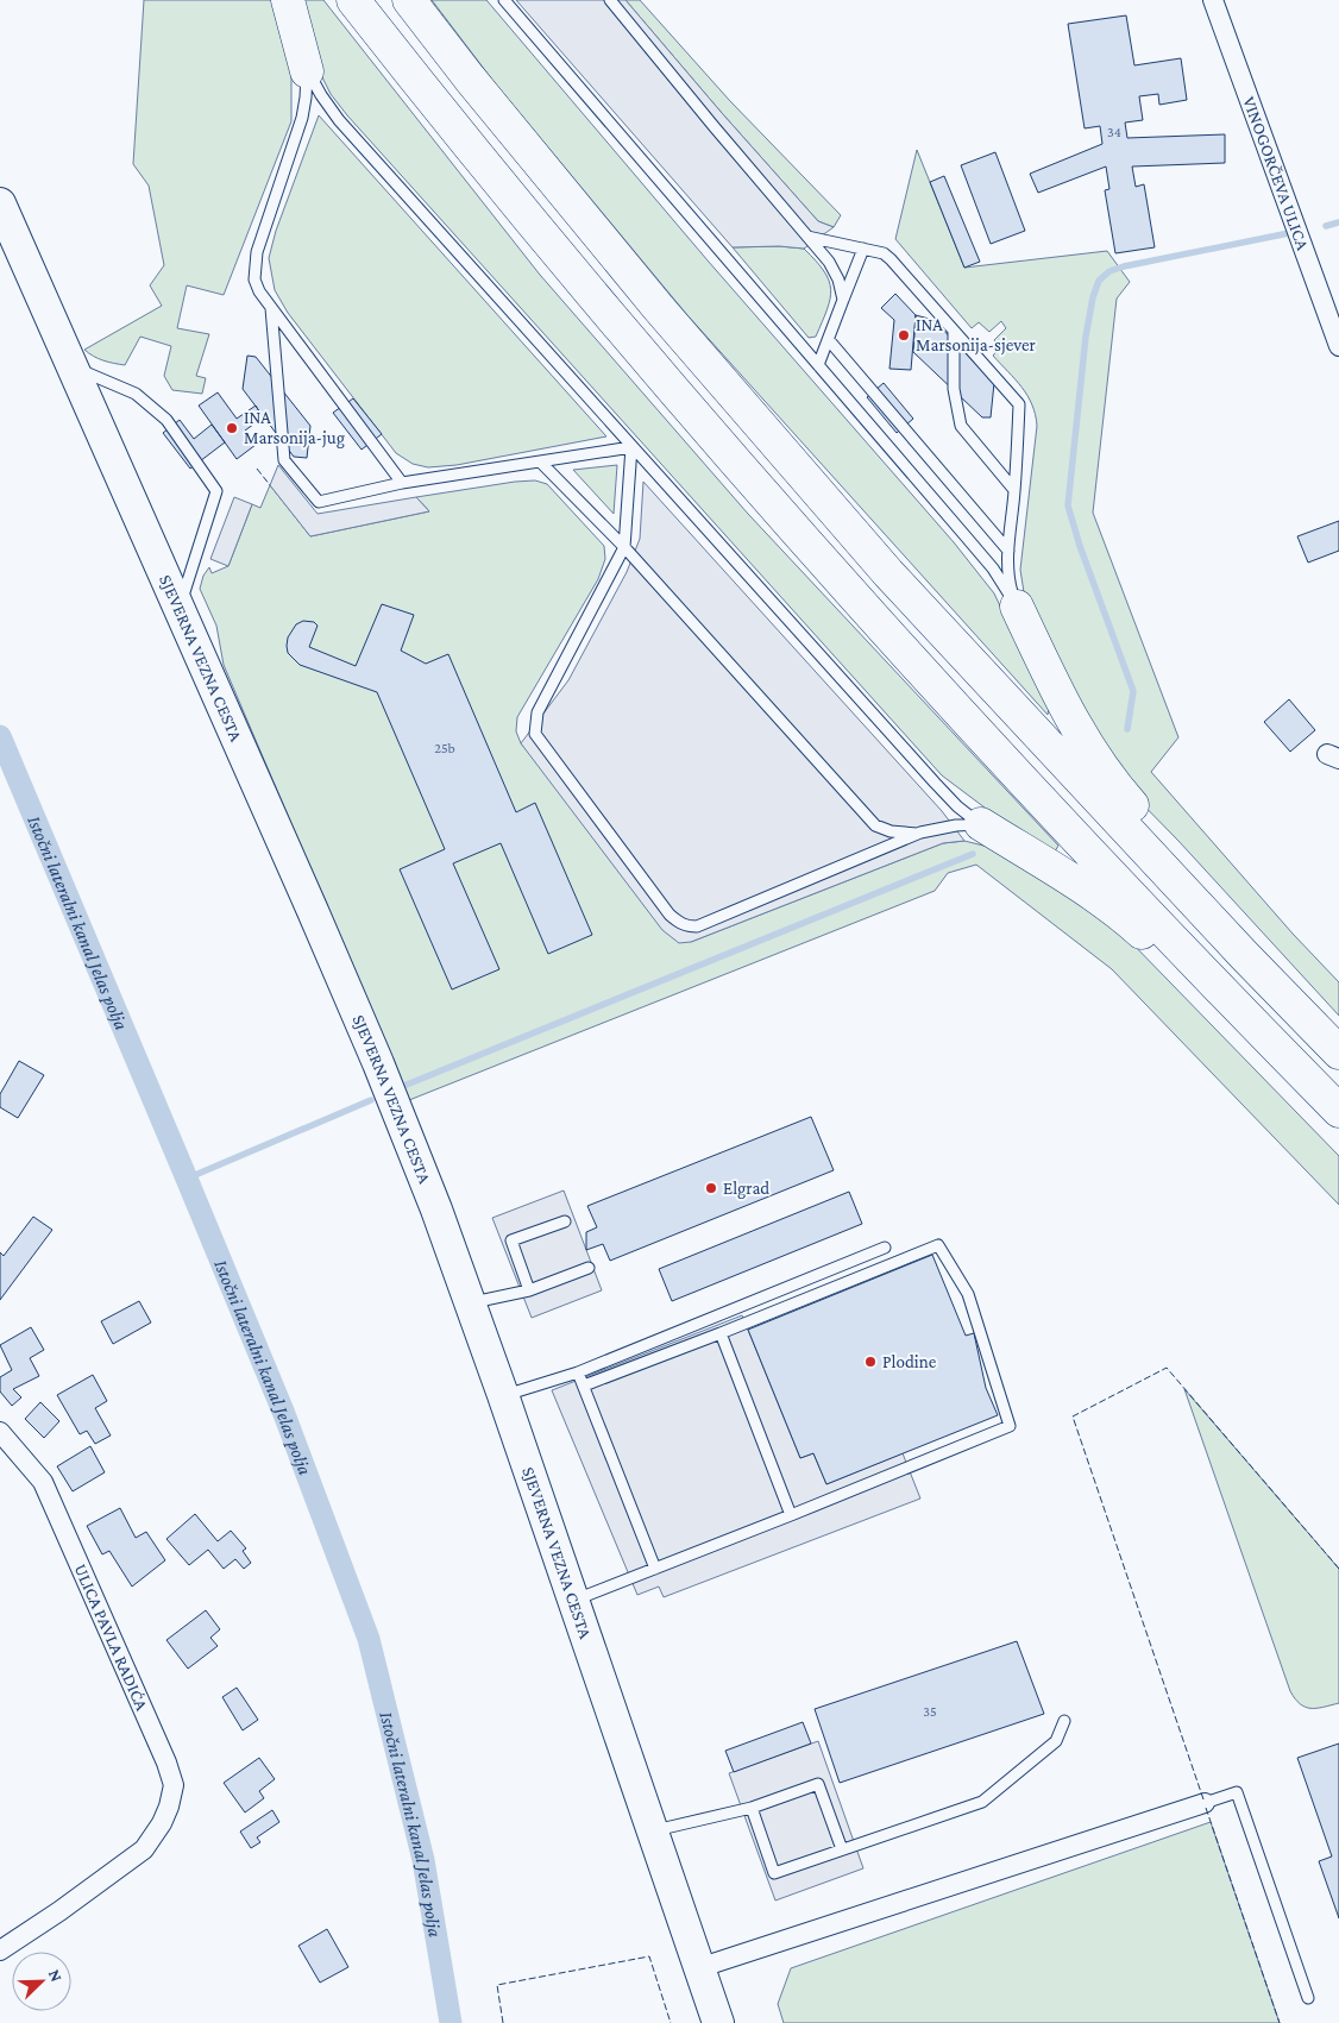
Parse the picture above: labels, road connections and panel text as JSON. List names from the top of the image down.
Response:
{
  "streets": {
    "main road": ["SJEVERNA VEZNA CESTA"],
    "street": ["VINOGORČEVA ULICA", "ULICA PAVLA RADIĆA"]
  },
  "water": ["Istočni lateralni kanal Jelas polja"],
  "places": [
    "INA Marsonija-sjever",
    "INA Marsonija-jug",
    "Elgrad",
    "Plodine"
  ],
  "house_numbers": ["34", "25b", "35"],
  "north": "top right"
}
